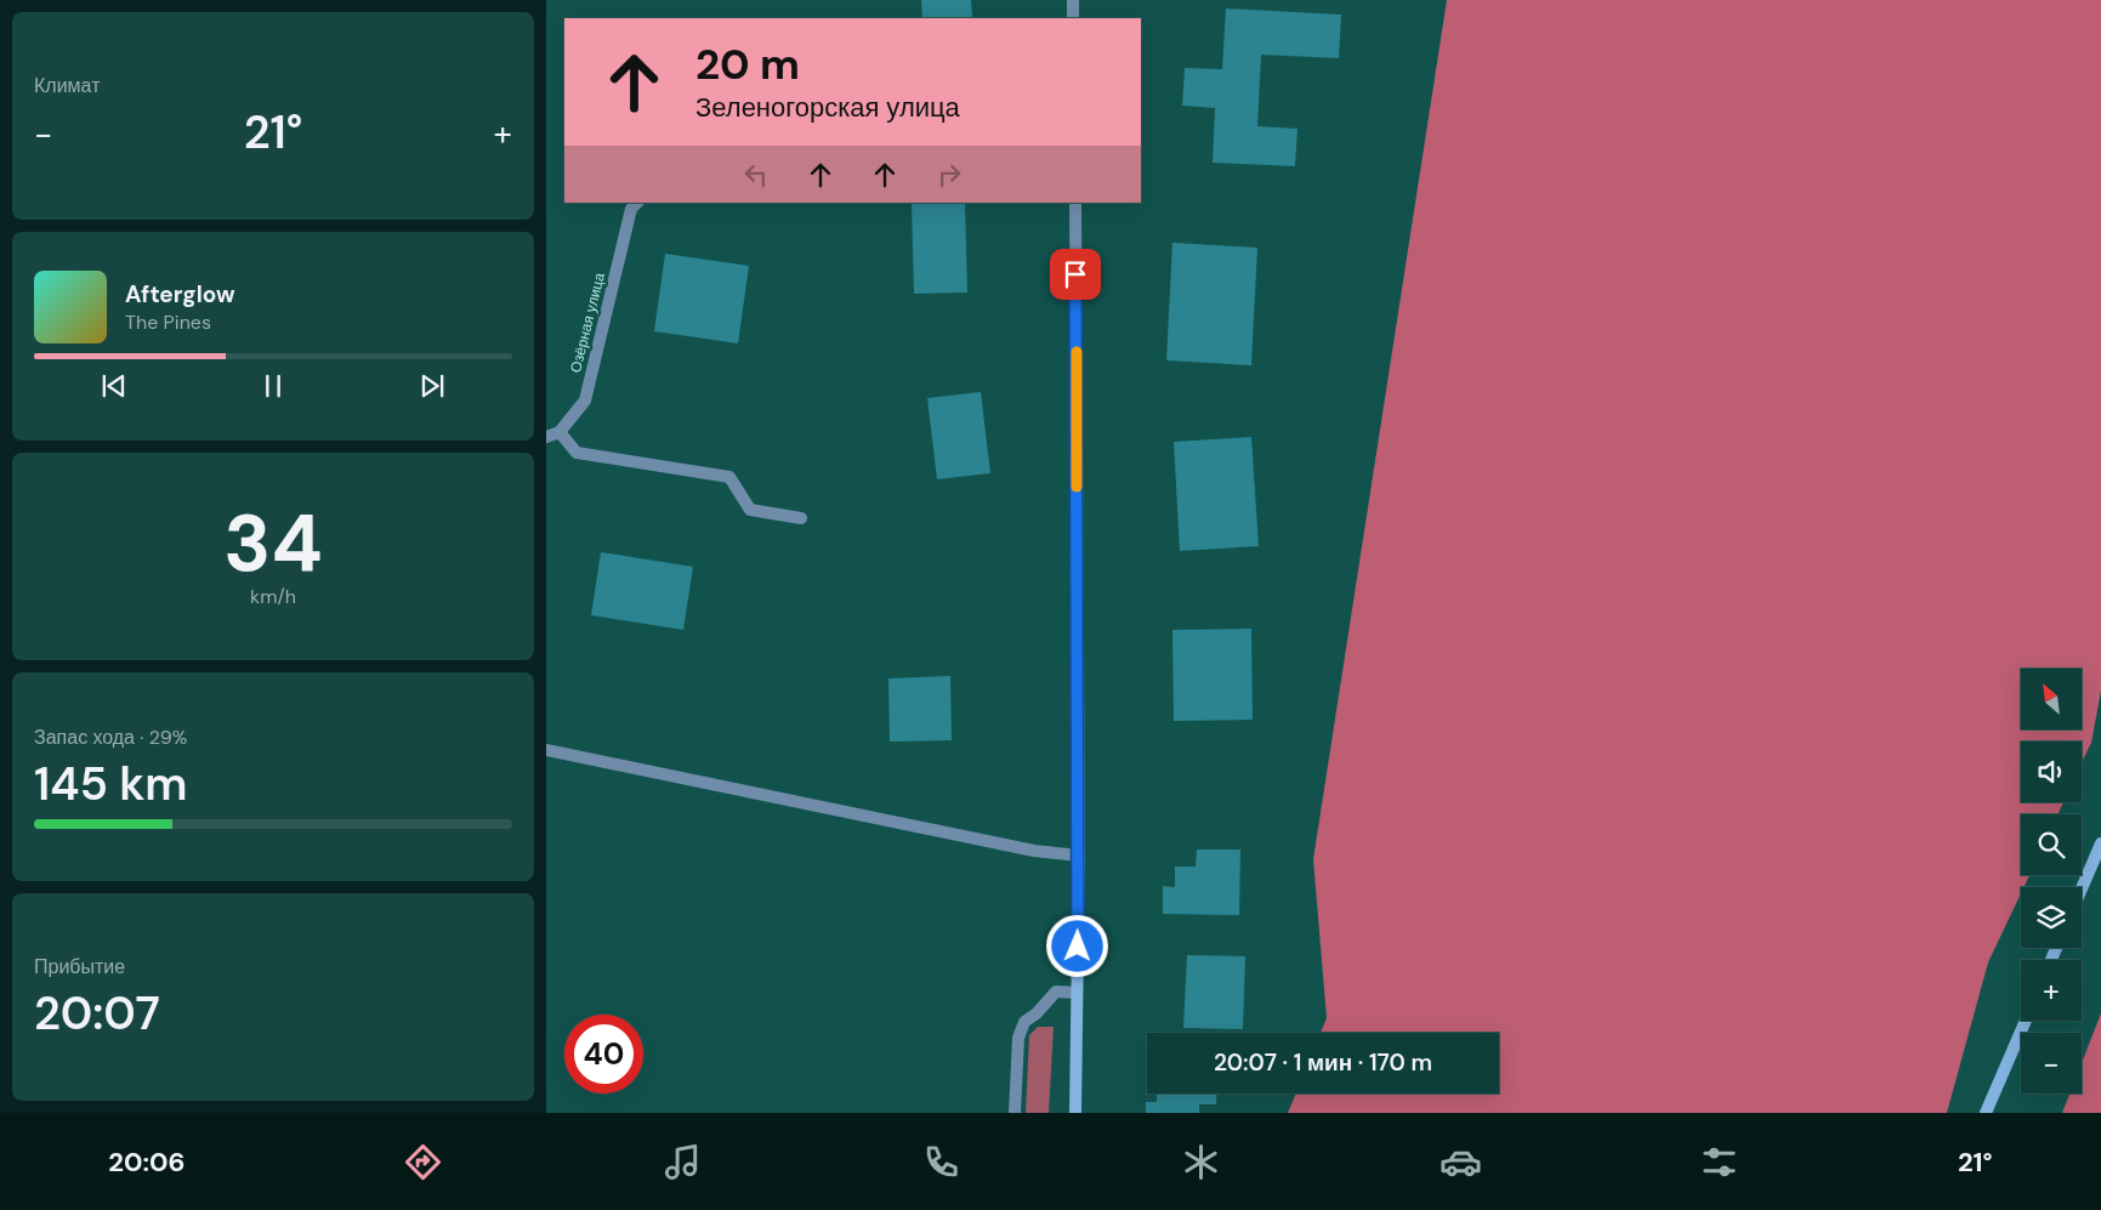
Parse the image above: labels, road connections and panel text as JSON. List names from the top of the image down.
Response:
{
  "streets": {
    "street": ["Озёрная улица"]
  },
  "north": "top left",
  "page": {
    "tile": [
      "Климат",
      ["34", "km/h"],
      ["Запас хода · 29%", "145 km"],
      ["Прибытие", "20:07"]
    ],
    "turn": ["20 m", "Зеленогорская улица"],
    "heat": ["−", "21°", "+"],
    "song": ["Afterglow", "The Pines"],
    "map_buttons": ["+", "−"],
    "limit": "40",
    "trip": "20:07 · 1 мин · 170 m",
    "tabs": ["20:06", "21°"]
  }
}
